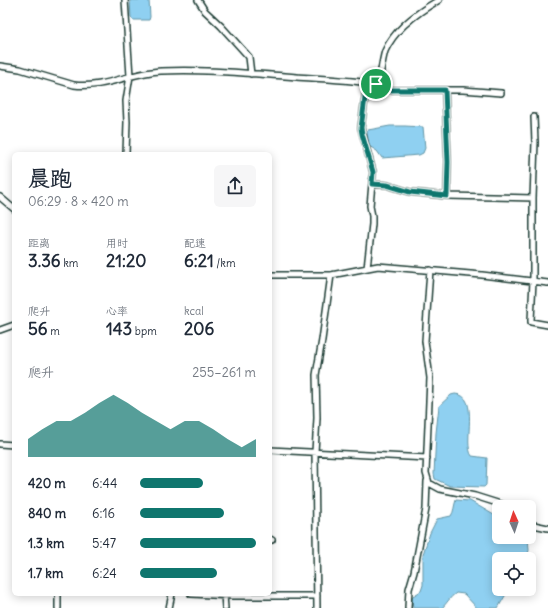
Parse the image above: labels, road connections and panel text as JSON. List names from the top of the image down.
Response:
{
  "north": "top",
  "page": {
    "heading": ["晨跑", "06:29 · 8 × 420 m"],
    "stats": [
      ["距离", "3.36 km"],
      ["用时", "21:20"],
      ["配速", "6:21 /km"],
      ["爬升", "56 m"],
      ["心率", "143 bpm"],
      ["kcal", "206"]
    ],
    "chart": ["爬升", "255–261 m"],
    "list": [
      {
        "name": "420 m",
        "note": "6:44"
      },
      {
        "name": "840 m",
        "note": "6:16"
      },
      {
        "name": "1.3 km",
        "note": "5:47"
      },
      {
        "name": "1.7 km",
        "note": "6:24"
      }
    ]
  }
}
